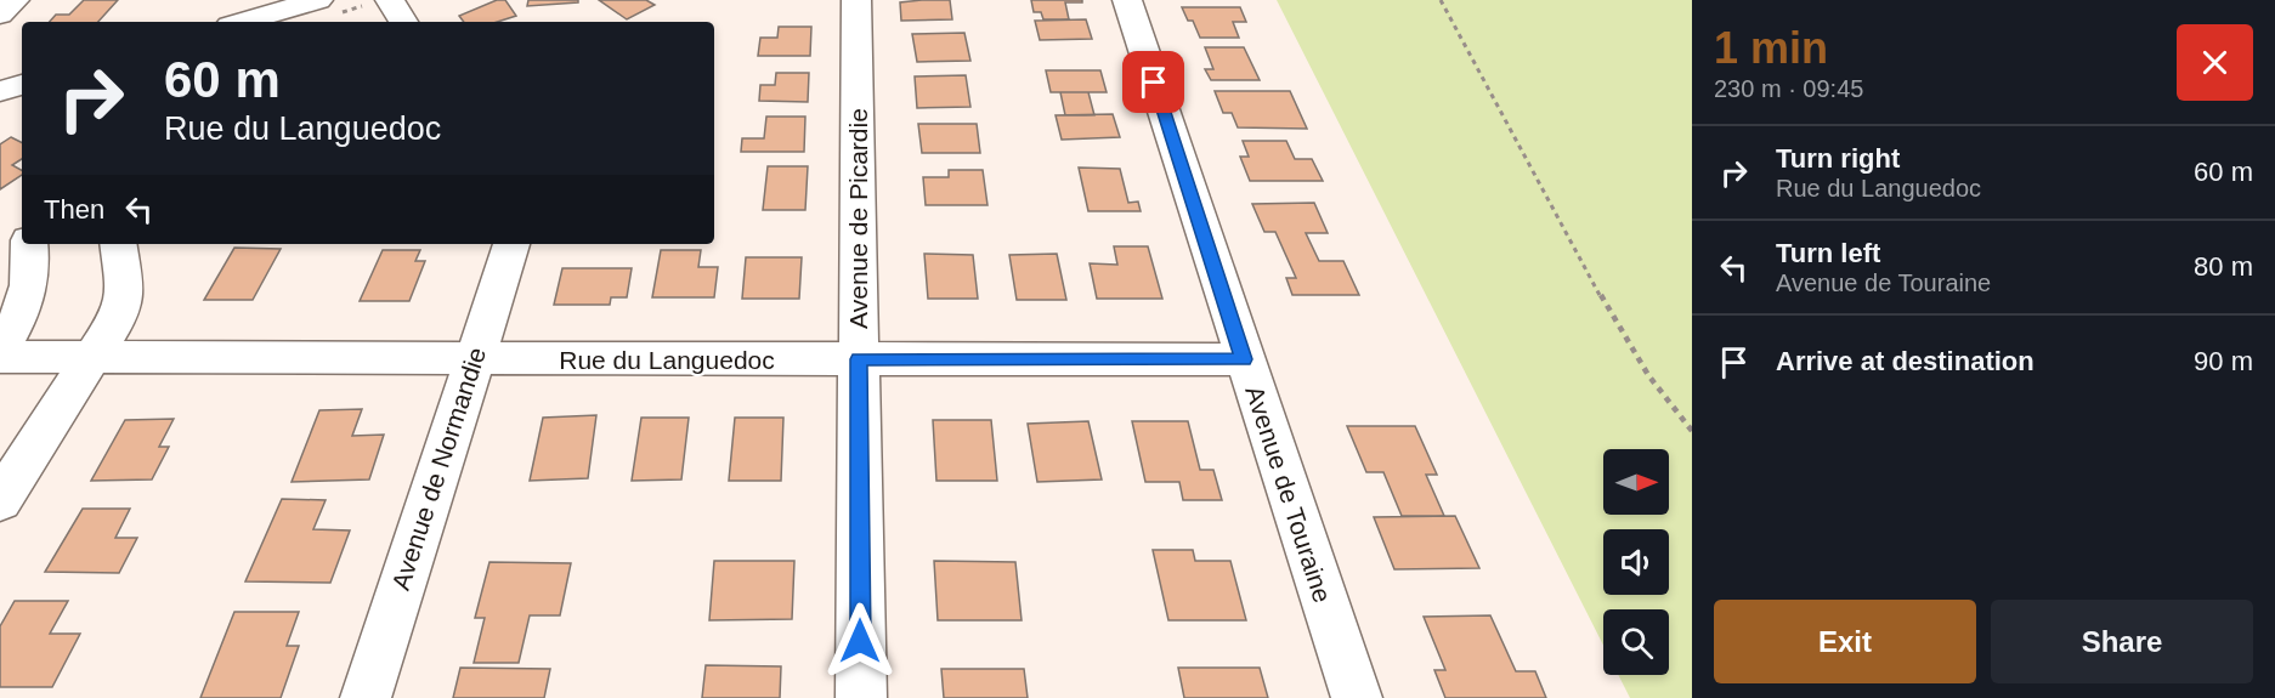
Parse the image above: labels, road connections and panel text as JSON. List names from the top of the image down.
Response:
{
  "streets": {
    "street": [
      "Avenue de Picardie",
      "Rue du Languedoc",
      "Avenue de Normandie",
      "Avenue de Touraine"
    ]
  },
  "crossings": [
    ["Avenue de Picardie", "Rue du Languedoc"],
    ["Rue du Languedoc", "Avenue de Normandie"],
    ["Rue du Languedoc", "Avenue de Touraine"]
  ],
  "north": "right",
  "page": {
    "heading": ["1 min", "230 m · 09:45"],
    "turn": ["60 m", "Rue du Languedoc"],
    "list": [
      {
        "name": "Turn right",
        "note": "Rue du Languedoc",
        "value": "60 m"
      },
      {
        "name": "Turn left",
        "note": "Avenue de Touraine",
        "value": "80 m"
      },
      {
        "name": "Arrive at destination",
        "value": "90 m"
      }
    ],
    "then": "Then",
    "buttons": ["Exit", "Share"]
  }
}
